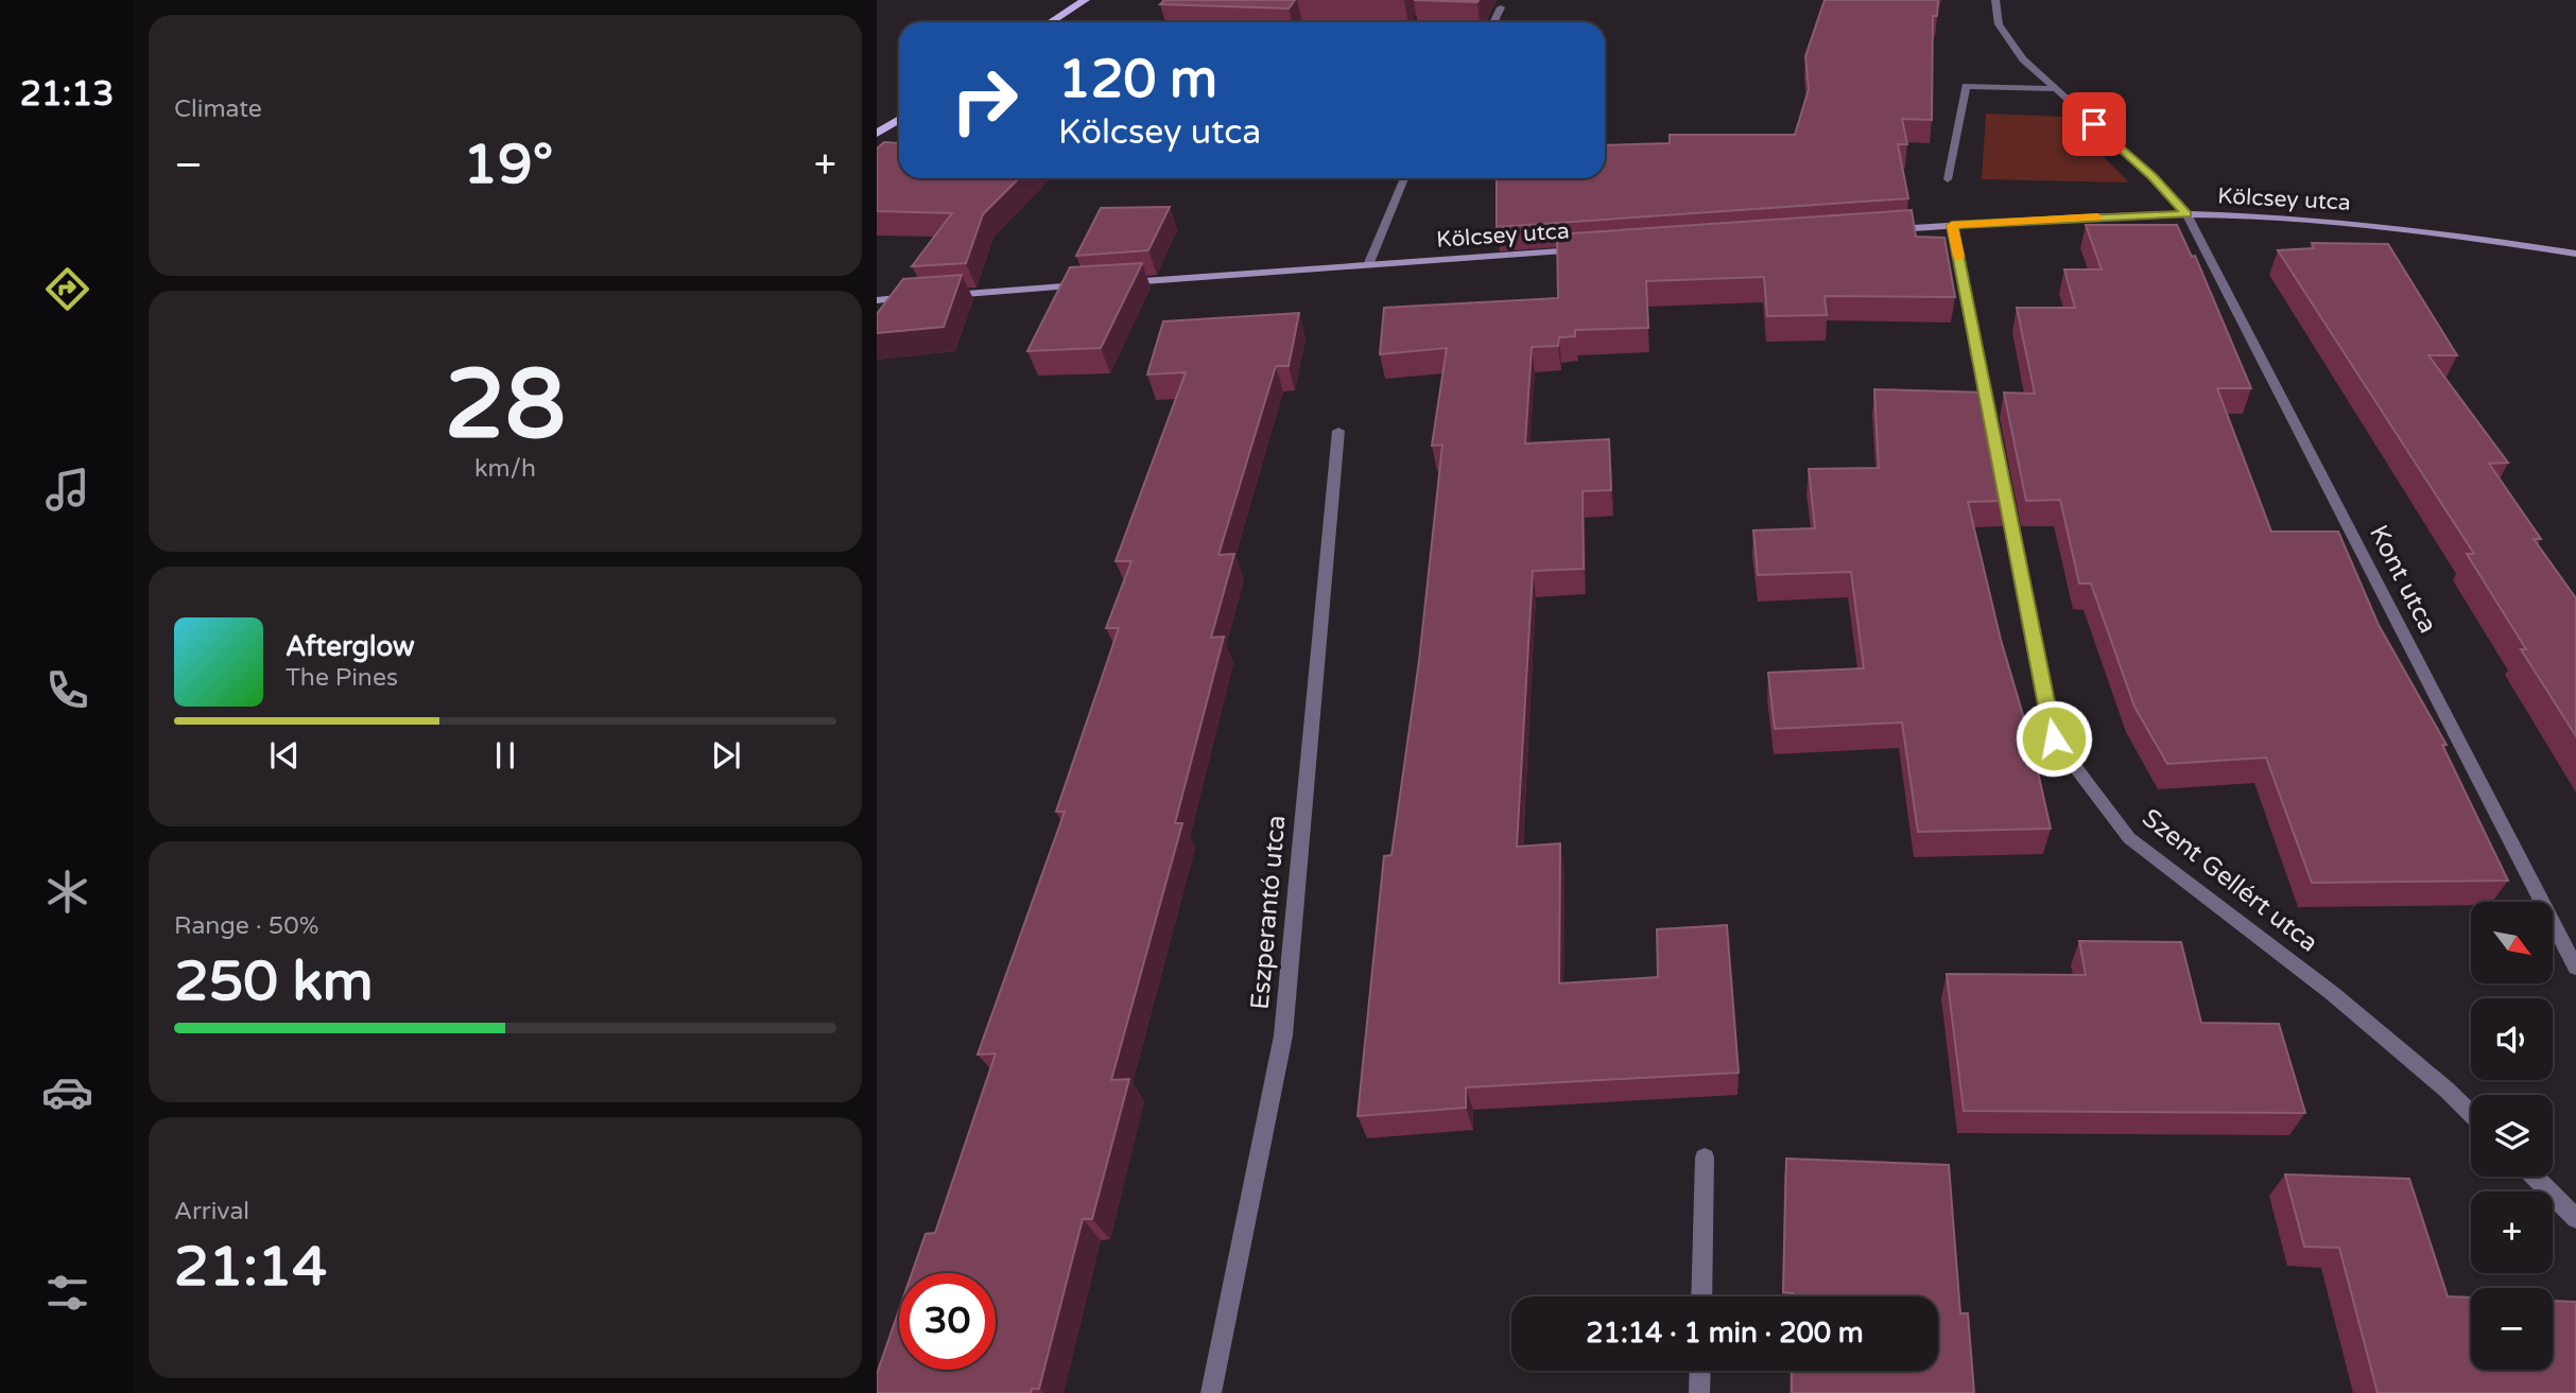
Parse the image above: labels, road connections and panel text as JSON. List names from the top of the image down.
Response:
{
  "streets": {
    "main road": ["Kölcsey utca"],
    "street": ["Kont utca", "Szent Gellért utca", "Eszperantó utca"]
  },
  "crossings": [
    ["Kölcsey utca", "Kont utca"]
  ],
  "north": "bottom right",
  "page": {
    "tabs": "21:13",
    "tile": [
      "Climate",
      ["28", "km/h"],
      ["Range · 50%", "250 km"],
      ["Arrival", "21:14"]
    ],
    "turn": ["120 m", "Kölcsey utca"],
    "heat": ["−", "19°", "+"],
    "song": ["Afterglow", "The Pines"],
    "map_buttons": ["+", "−"],
    "limit": "30",
    "trip": "21:14 · 1 min · 200 m"
  }
}
